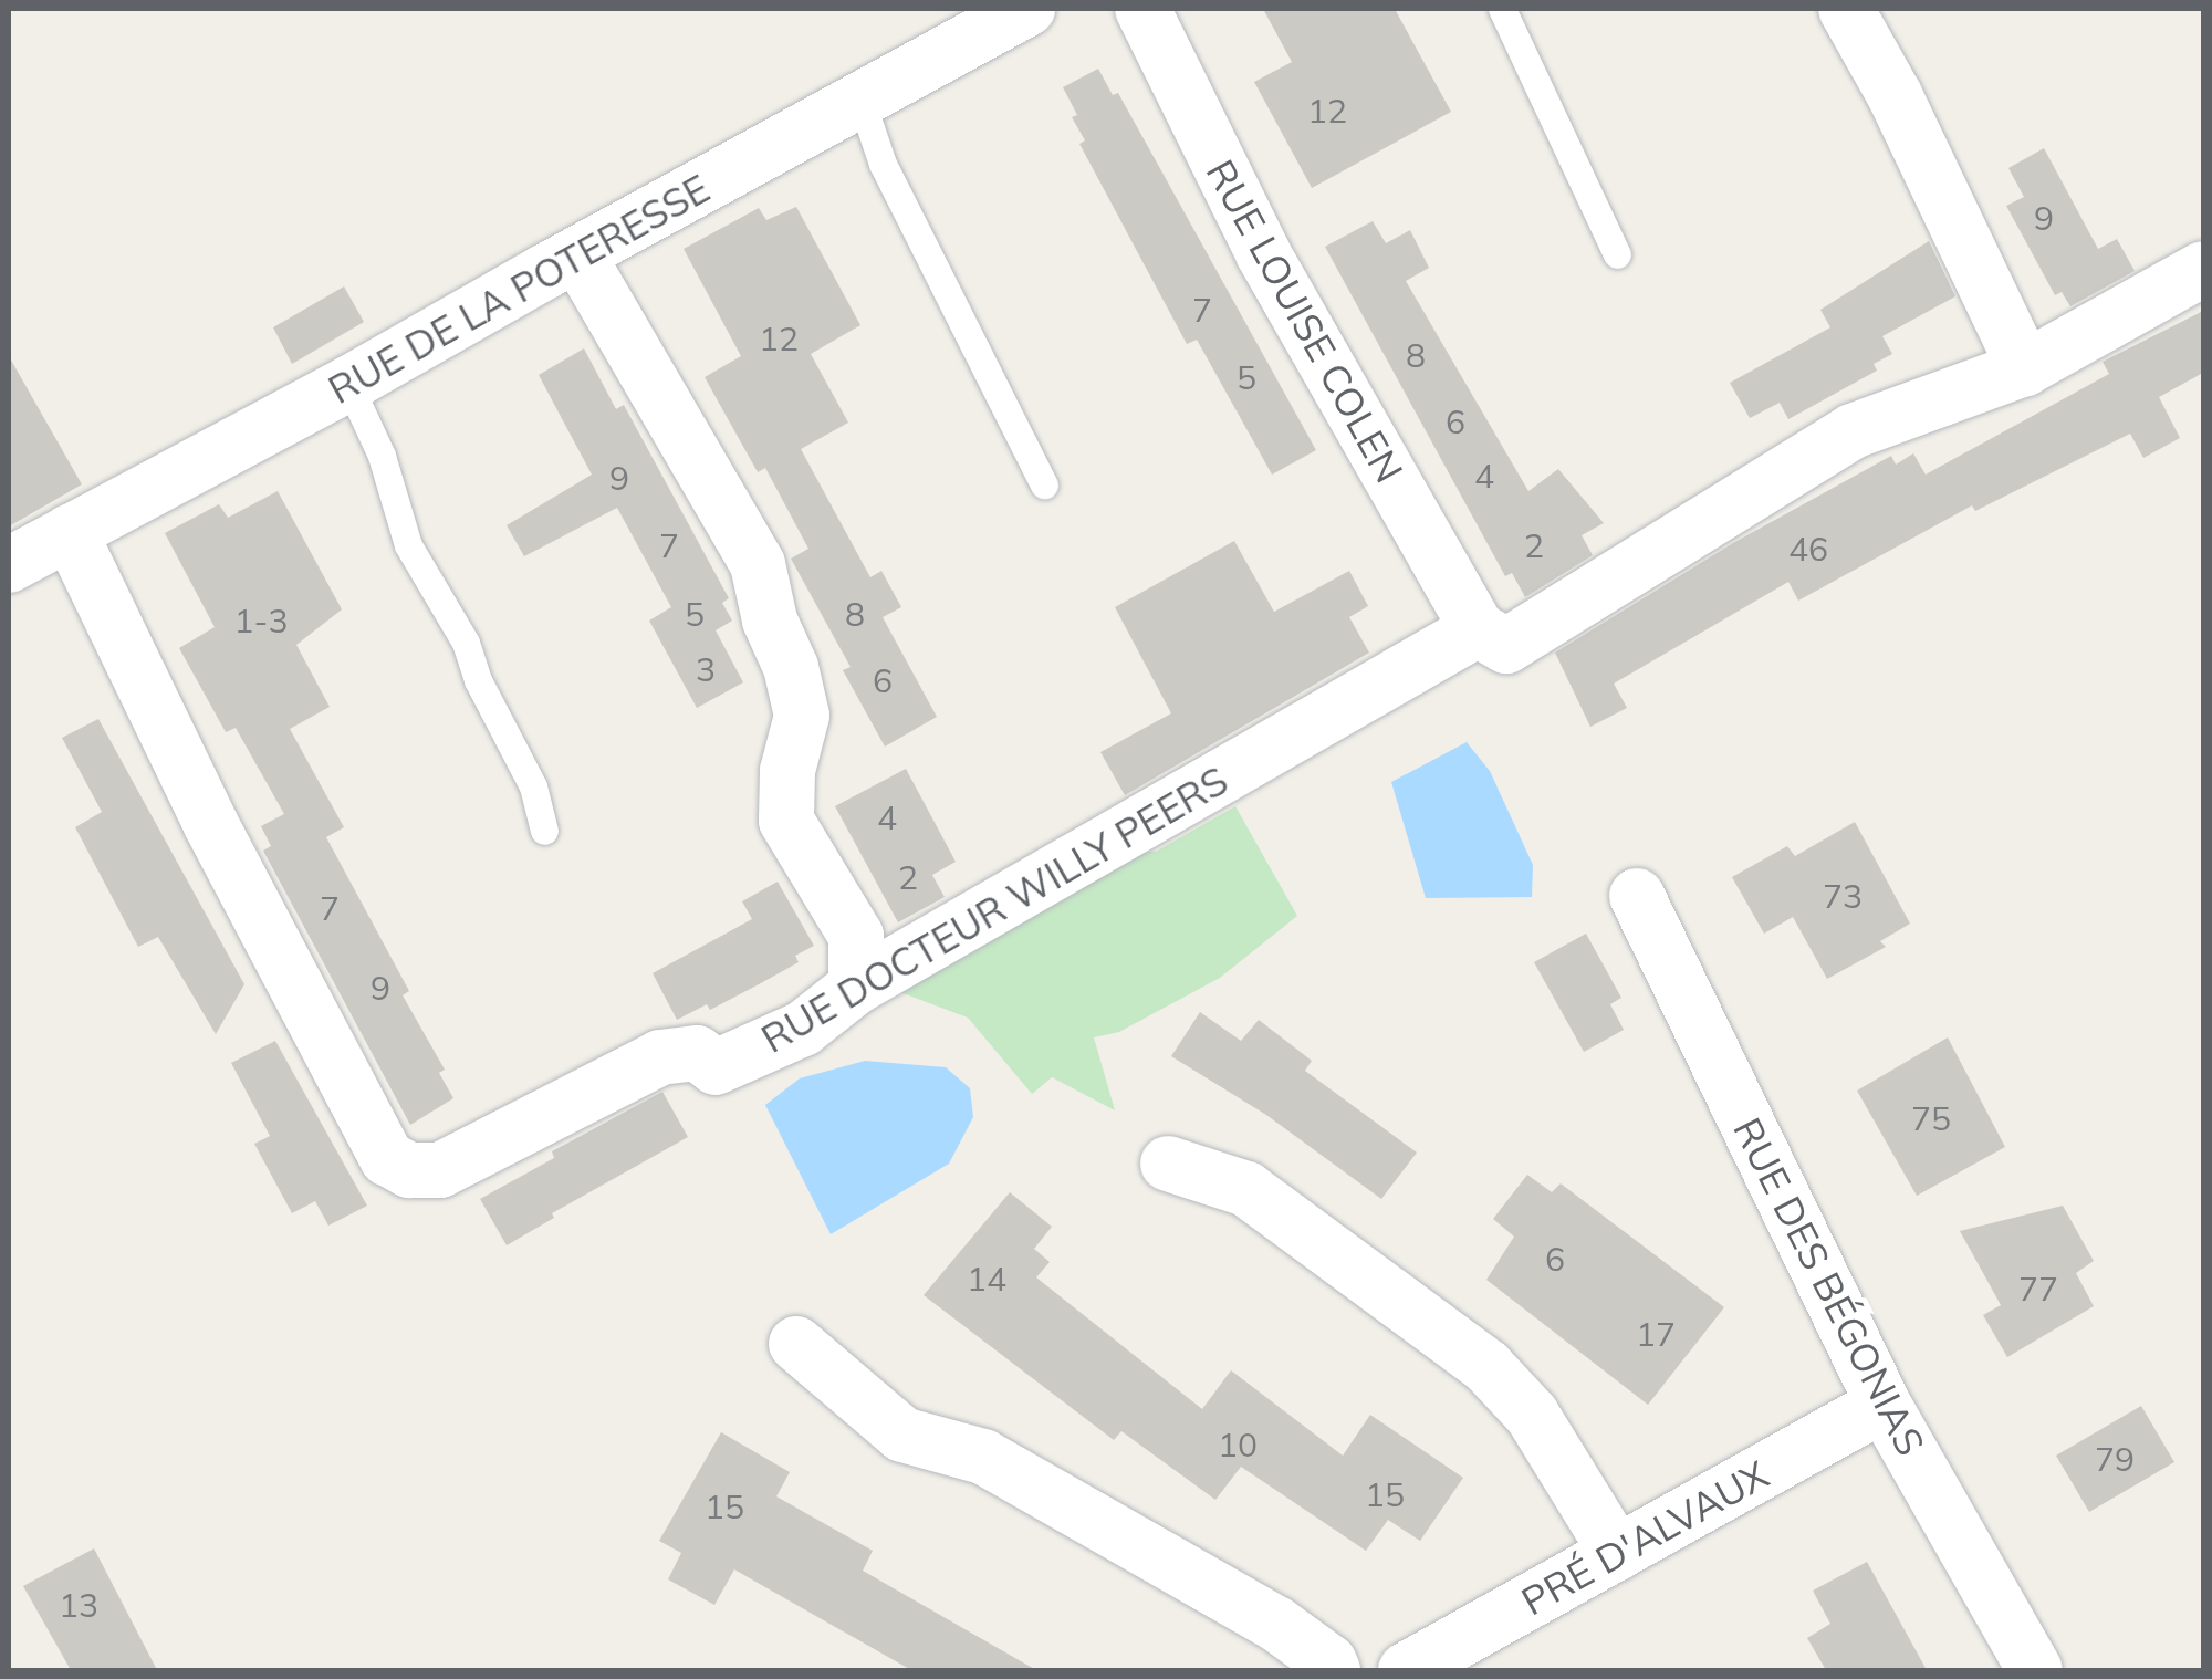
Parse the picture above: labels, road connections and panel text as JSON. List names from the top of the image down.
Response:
{
  "streets": {
    "street": [
      "RUE DE LA POTERESSE",
      "RUE LOUISE COLEN",
      "RUE DOCTEUR WILLY PEERS",
      "RUE DES BÉGONIAS",
      "PRÉ D'ALVAUX"
    ]
  },
  "crossings": [
    ["RUE DE LA POTERESSE", "RUE DOCTEUR WILLY PEERS"],
    ["RUE LOUISE COLEN", "RUE DOCTEUR WILLY PEERS"],
    ["RUE DES BÉGONIAS", "PRÉ D'ALVAUX"]
  ],
  "house_numbers": [
    "12",
    "9",
    "7",
    "12",
    "8",
    "5",
    "6",
    "4",
    "9",
    "7",
    "2",
    "46",
    "5",
    "8",
    "1-3",
    "3",
    "6",
    "4",
    "2",
    "73",
    "7",
    "9",
    "75",
    "6",
    "14",
    "77",
    "17",
    "10",
    "79",
    "15",
    "15",
    "13"
  ]
}
